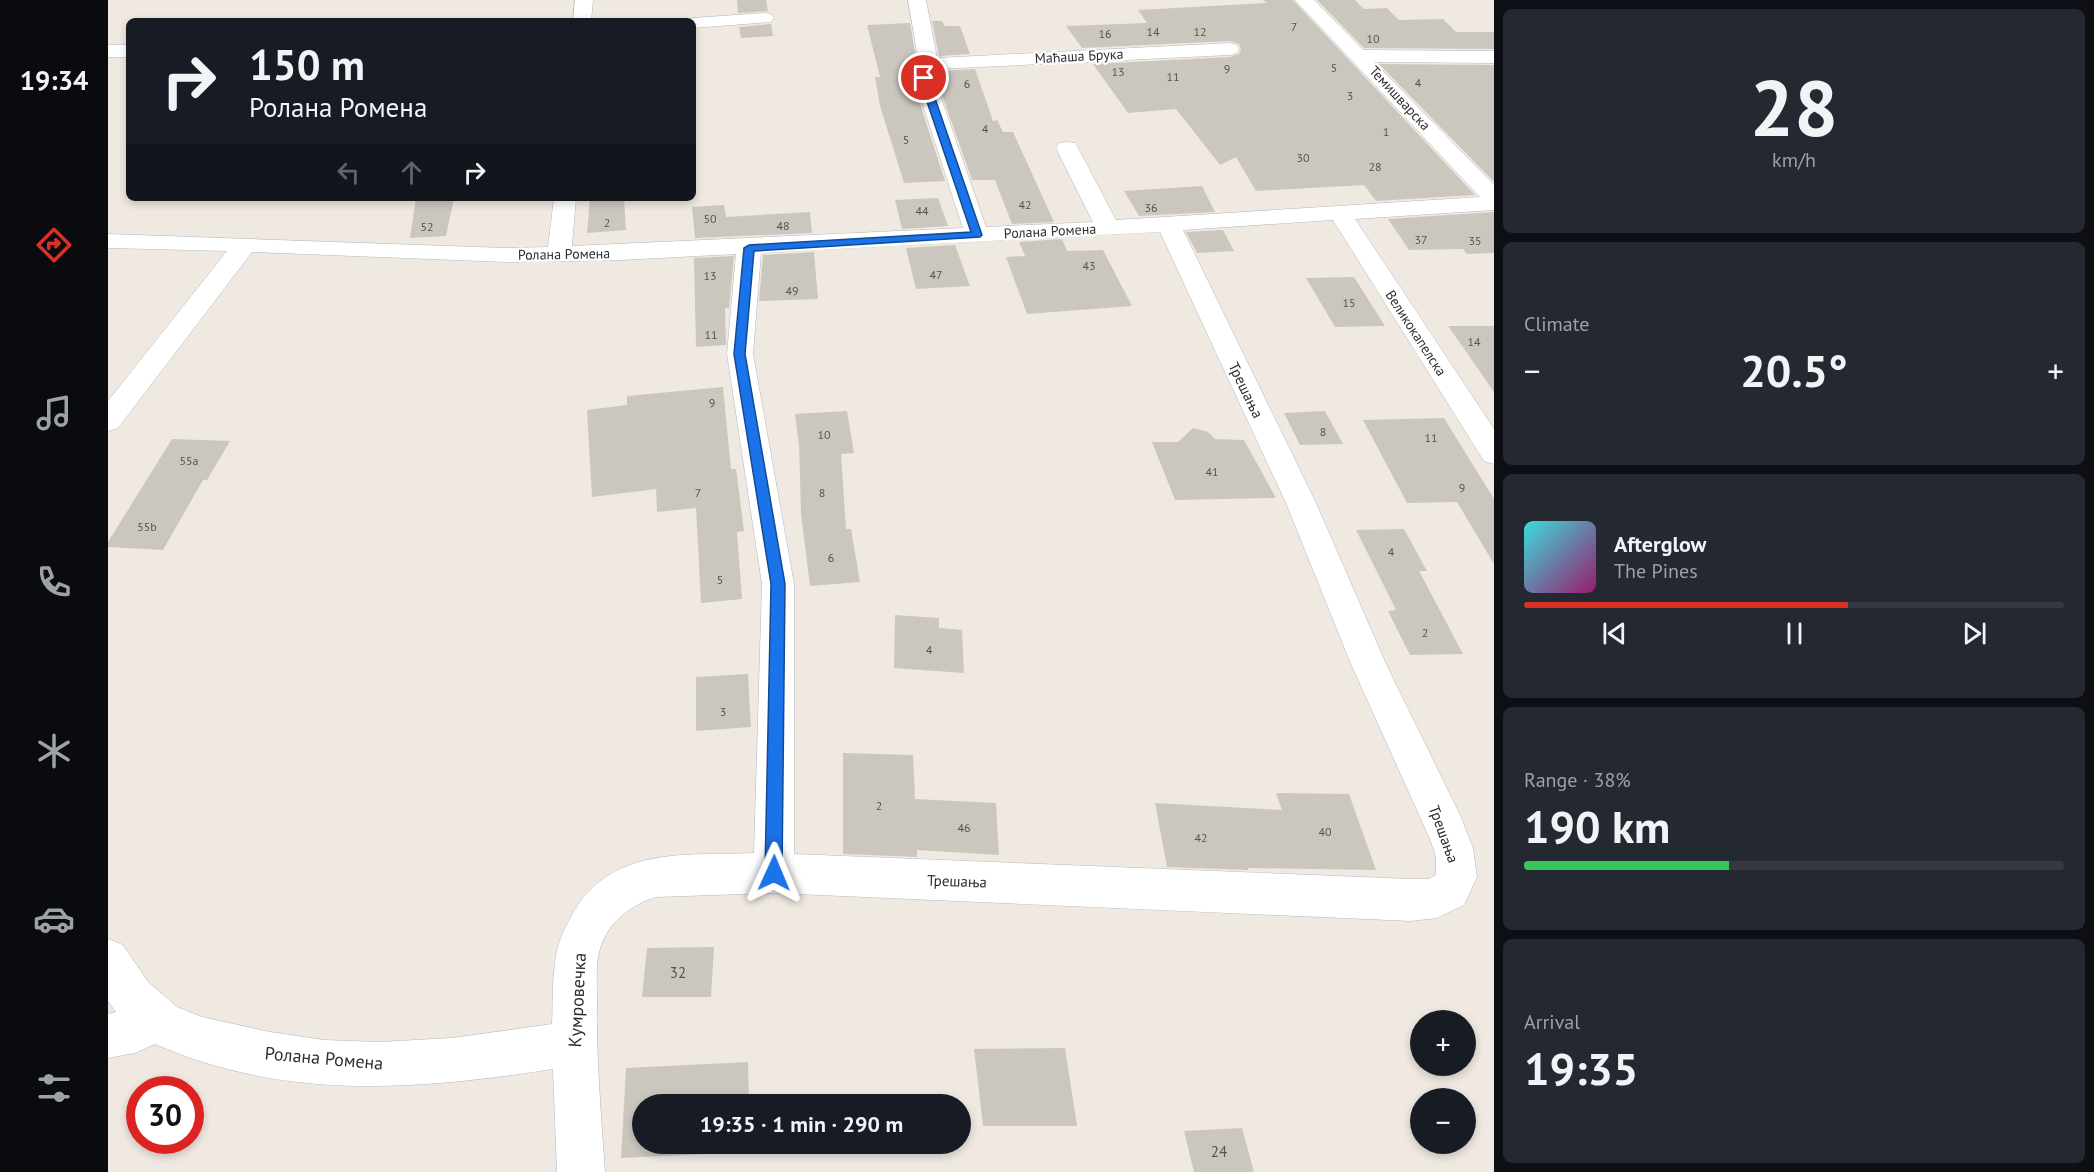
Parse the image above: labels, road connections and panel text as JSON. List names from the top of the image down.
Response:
{
  "streets": {
    "street": [
      "Маћаша Брука",
      "Темишварска",
      "Ролана Ромена",
      "Великокапелска",
      "Трешања",
      "Кумровечка"
    ]
  },
  "crossings": [
    ["Ролана Ромена", "Великокапелска"],
    ["Ролана Ромена", "Трешања"],
    ["Ролана Ромена", "Кумровечка"],
    ["Трешања", "Кумровечка"]
  ],
  "house_numbers": [
    "7",
    "14",
    "12",
    "16",
    "10",
    "5",
    "9",
    "13",
    "11",
    "4",
    "6",
    "3",
    "4",
    "1",
    "5",
    "30",
    "28",
    "42",
    "36",
    "44",
    "50",
    "2",
    "48",
    "52",
    "37",
    "35",
    "43",
    "47",
    "13",
    "49",
    "15",
    "11",
    "14",
    "9",
    "8",
    "10",
    "11",
    "55a",
    "41",
    "9",
    "7",
    "8",
    "55b",
    "4",
    "6",
    "5",
    "2",
    "4",
    "3",
    "2",
    "46",
    "40",
    "42",
    "32",
    "24"
  ],
  "page": {
    "tabs": "19:34",
    "tile": [
      ["28", "km/h"],
      "Climate",
      ["Range · 38%", "190 km"],
      ["Arrival", "19:35"]
    ],
    "turn": ["150 m", "Ролана Ромена"],
    "heat": ["−", "20.5°", "+"],
    "song": ["Afterglow", "The Pines"],
    "map_buttons": ["+", "−"],
    "limit": "30",
    "trip": "19:35 · 1 min · 290 m"
  }
}
